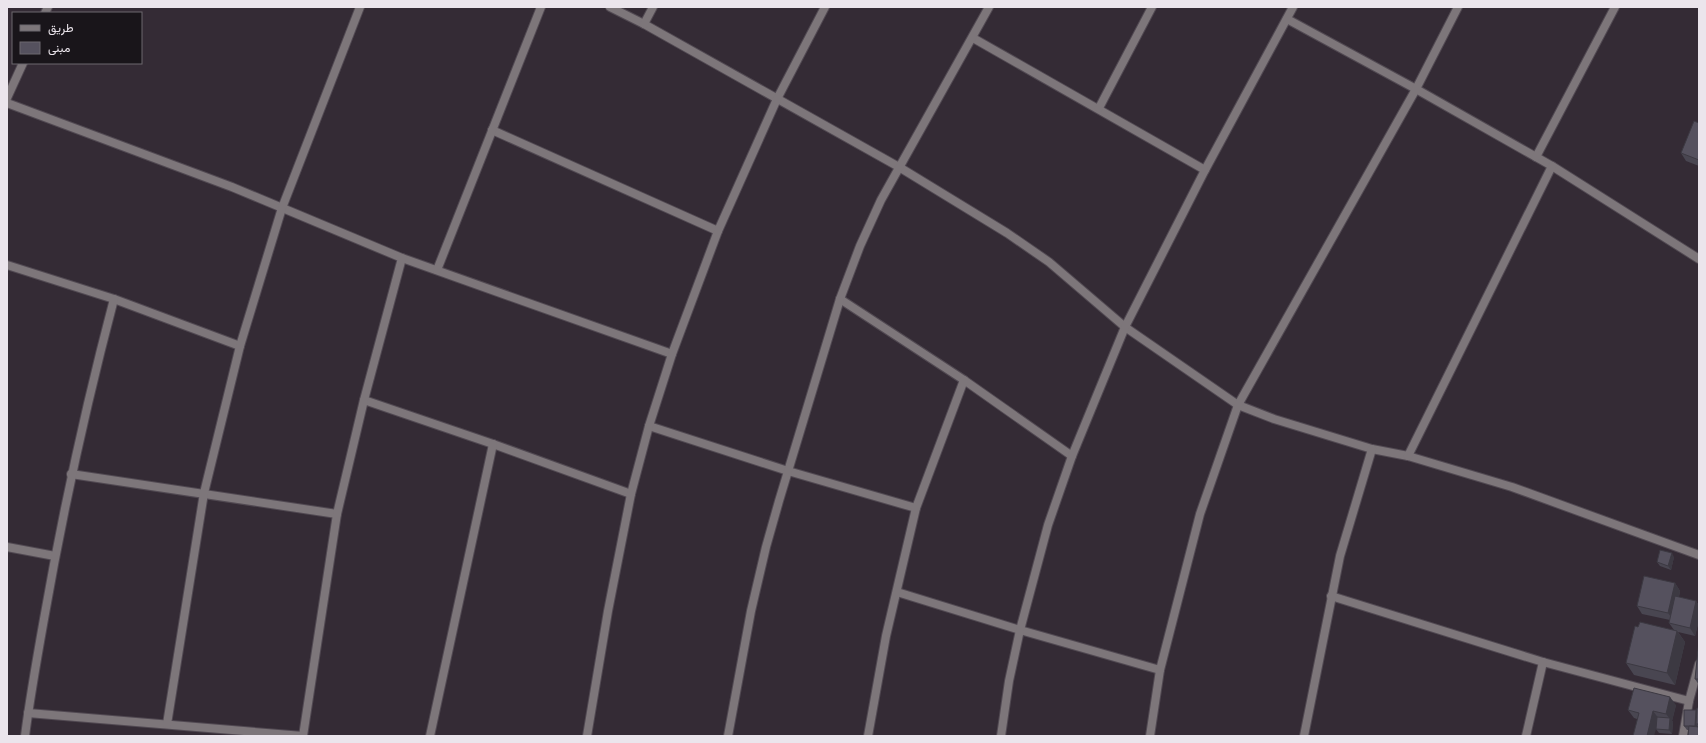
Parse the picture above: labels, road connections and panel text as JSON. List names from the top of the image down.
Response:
{
  "legend": ["طريق", "مبنى"]
}
